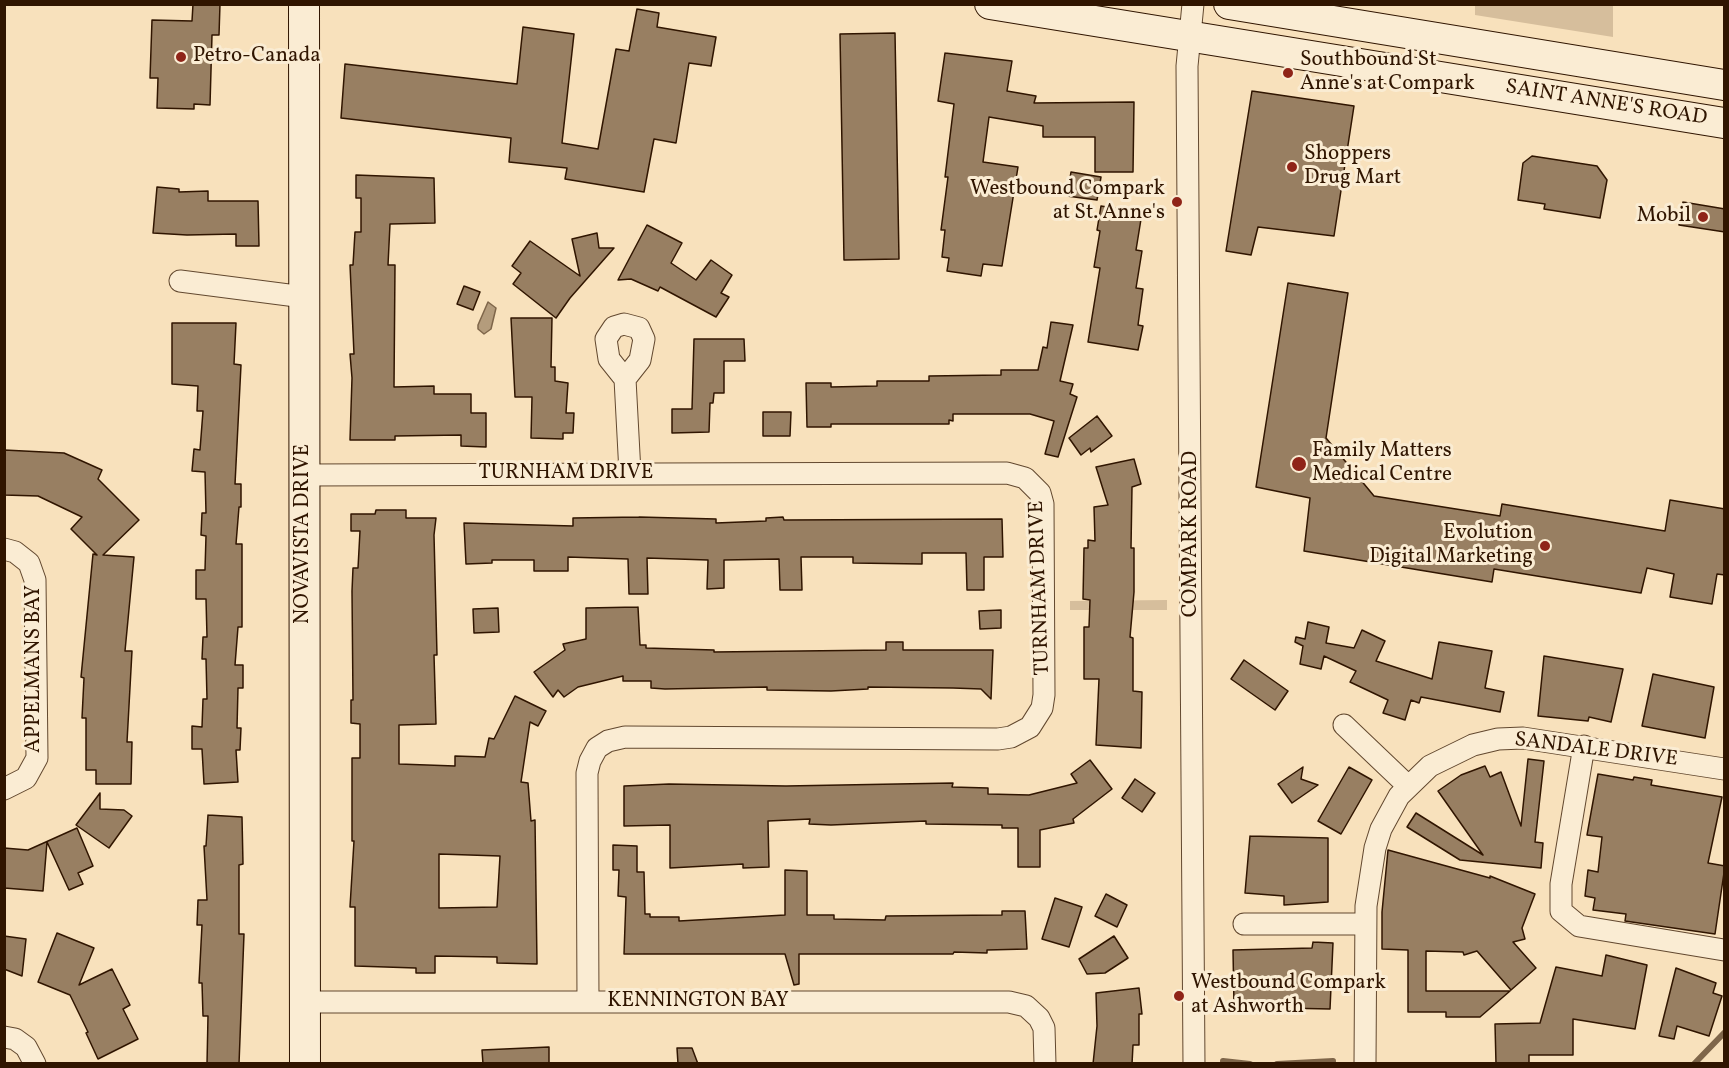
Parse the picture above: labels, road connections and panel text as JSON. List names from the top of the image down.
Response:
{
  "streets": {
    "main road": ["SAINT ANNE'S ROAD", "NOVAVISTA DRIVE"],
    "street": [
      "TURNHAM DRIVE",
      "COMPARK ROAD",
      "APPELMANS BAY",
      "SANDALE DRIVE",
      "KENNINGTON BAY"
    ]
  },
  "crossings": [
    ["SAINT ANNE'S ROAD", "COMPARK ROAD"],
    ["TURNHAM DRIVE", "NOVAVISTA DRIVE"],
    ["TURNHAM DRIVE", "KENNINGTON BAY"],
    ["NOVAVISTA DRIVE", "KENNINGTON BAY"]
  ],
  "places": [
    "Petro-Canada",
    "Southbound St Anne's at Compark",
    "Shoppers Drug Mart",
    "Westbound Compark at St. Anne's",
    "Mobil",
    "Family Matters Medical Centre",
    "Evolution Digital Marketing",
    "Westbound Compark at Ashworth"
  ]
}
